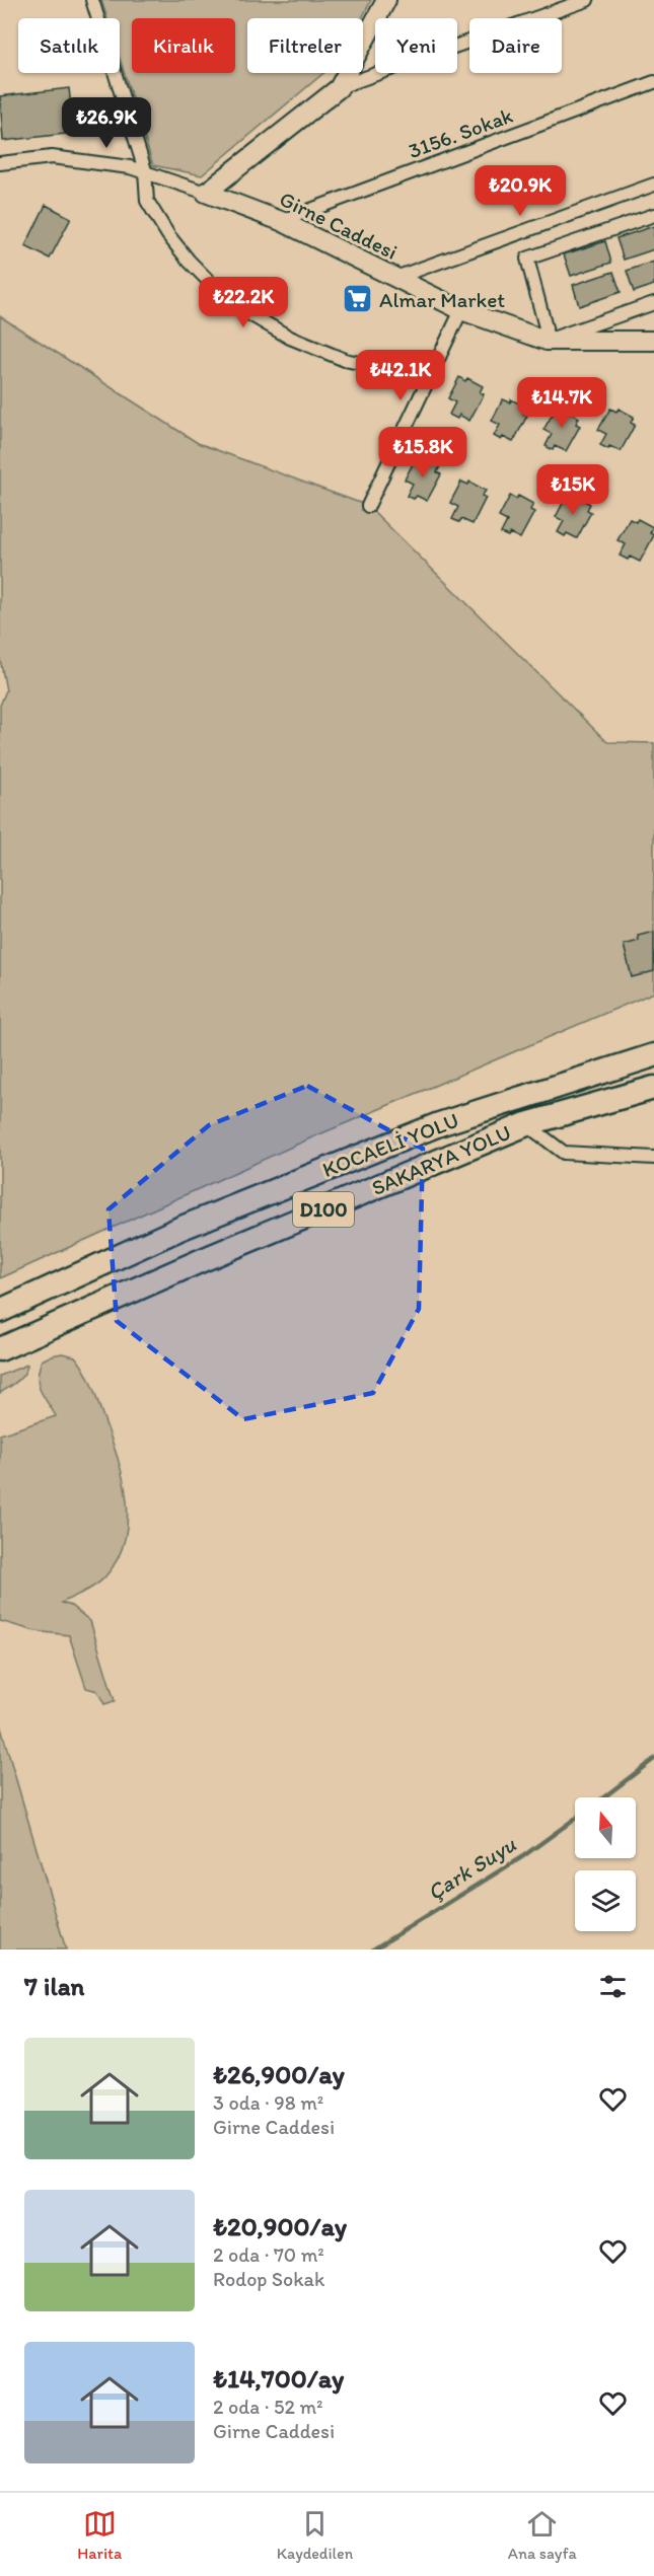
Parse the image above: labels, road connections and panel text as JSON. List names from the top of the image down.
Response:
{
  "streets": {
    "highway": ["KOCAELİ YOLU", "SAKARYA YOLU", "D100"],
    "street": ["3156. Sokak", "Girne Caddesi"]
  },
  "crossings": [
    ["3156. Sokak", "Girne Caddesi"]
  ],
  "water": ["Çark Suyu"],
  "places": {
    "supermarket": ["Almar Market"]
  },
  "north": "top",
  "page": {
    "chip": [
      "Satılık",
      "Kiralık",
      "Filtreler",
      "Yeni",
      "Daire"
    ],
    "price": [
      "₺26.9K",
      "₺20.9K",
      "₺22.2K",
      "₺42.1K",
      "₺14.7K",
      "₺15.8K",
      "₺15K"
    ],
    "heading": "7 ilan",
    "list": [
      {
        "name": "₺26,900/ay",
        "note": "3 oda · 98 m² · Girne Caddesi"
      },
      {
        "name": "₺20,900/ay",
        "note": "2 oda · 70 m² · Rodop Sokak"
      },
      {
        "name": "₺14,700/ay",
        "note": "2 oda · 52 m² · Girne Caddesi"
      }
    ],
    "tabs": ["Harita", "Kaydedilen", "Ana sayfa"]
  }
}
